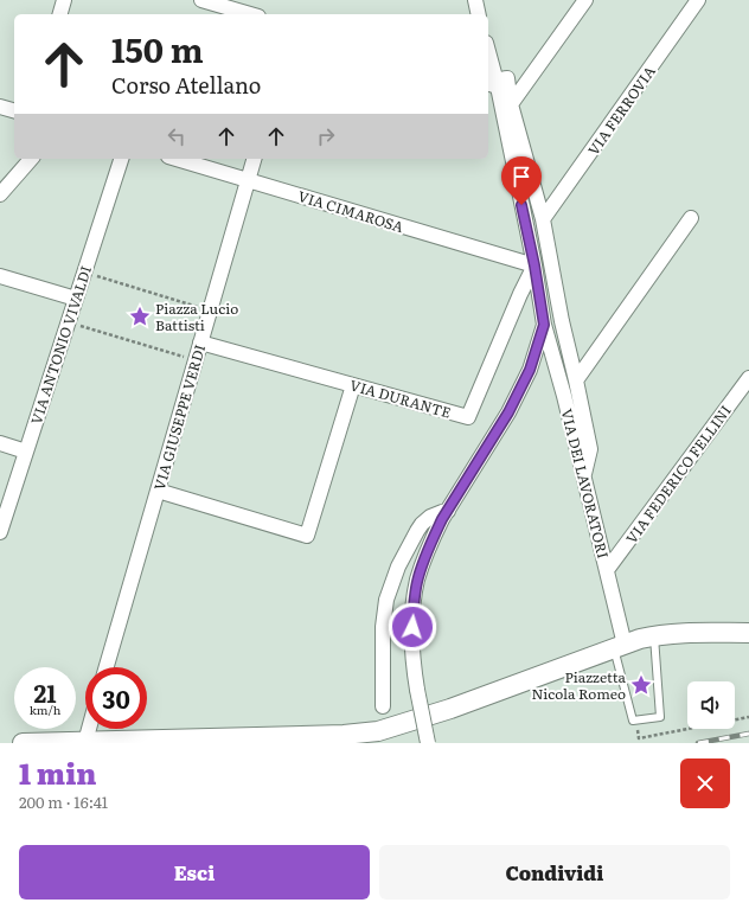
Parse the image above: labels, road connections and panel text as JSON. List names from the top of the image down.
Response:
{
  "streets": {
    "street": [
      "VIA FERROVIA",
      "VIA CIMAROSA",
      "VIA ANTONIO VIVALDI",
      "VIA DURANTE",
      "VIA GIUSEPPE VERDI",
      "VIA FEDERICO FELLINI",
      "VIA DEI LAVORATORI"
    ]
  },
  "crossings": [
    ["VIA CIMAROSA", "VIA DURANTE"],
    ["VIA CIMAROSA", "VIA GIUSEPPE VERDI"],
    ["VIA CIMAROSA", "VIA DEI LAVORATORI"],
    ["VIA DURANTE", "VIA GIUSEPPE VERDI"],
    ["VIA DURANTE", "VIA DEI LAVORATORI"],
    ["VIA FEDERICO FELLINI", "VIA DEI LAVORATORI"]
  ],
  "places": {
    "place": ["Piazza Lucio Battisti", "Piazzetta Nicola Romeo"]
  },
  "page": {
    "turn": ["150 m", "Corso Atellano"],
    "speed": "21 km/h",
    "limit": "30",
    "heading": ["1 min", "200 m · 16:41"],
    "buttons": ["Esci", "Condividi"]
  }
}
